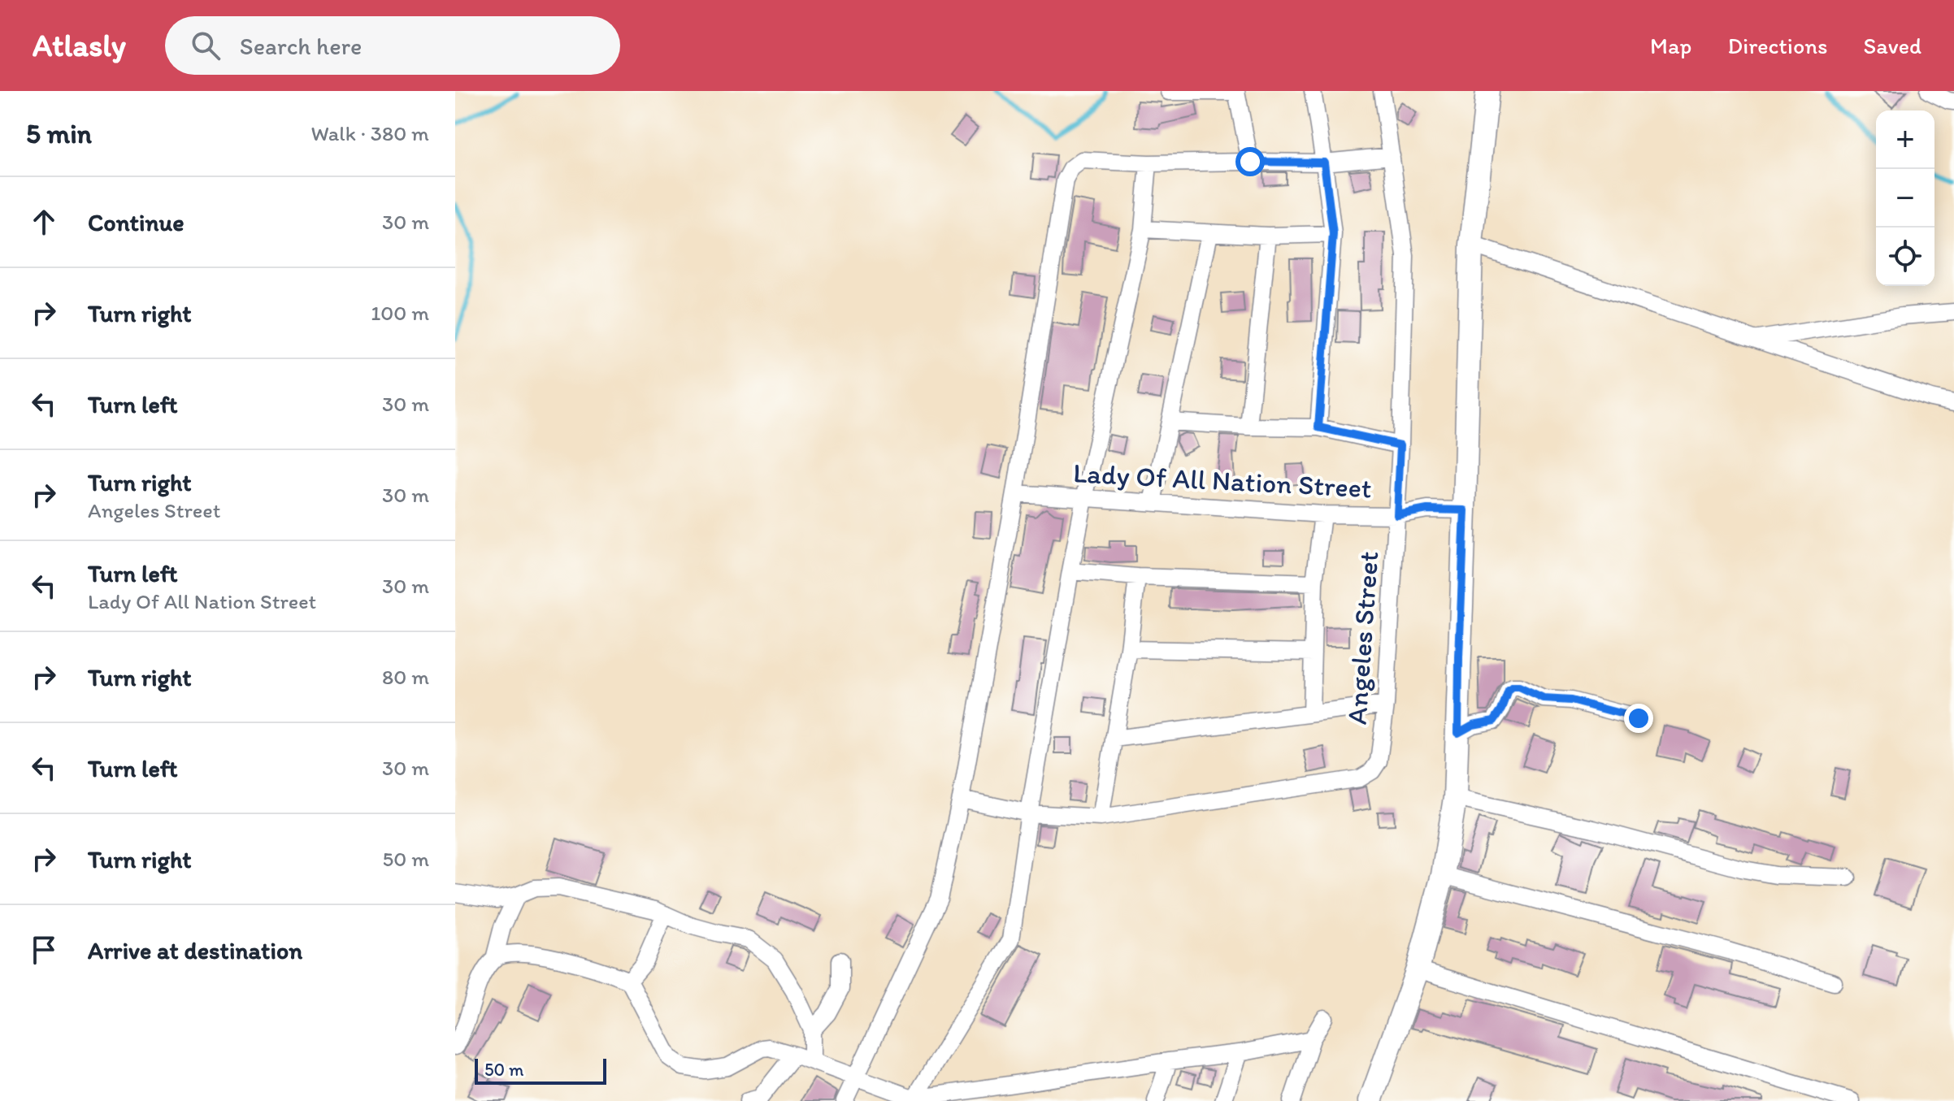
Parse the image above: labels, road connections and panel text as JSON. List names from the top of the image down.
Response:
{
  "streets": {
    "street": ["Lady Of All Nation Street", "Angeles Street"]
  },
  "crossings": [
    ["Lady Of All Nation Street", "Angeles Street"]
  ],
  "scale_bar": "50 m",
  "page": {
    "header": "Atlasly",
    "search": "Search here",
    "nav": ["Map", "Directions", "Saved"],
    "heading": ["5 min", "Walk · 380 m"],
    "map_buttons": ["+", "−"],
    "list": [
      ["Continue", "30 m"],
      ["Turn right", "100 m"],
      ["Turn left", "30 m"],
      ["Turn right", "Angeles Street", "30 m"],
      ["Turn left", "Lady Of All Nation Street", "30 m"],
      ["Turn right", "80 m"],
      ["Turn left", "30 m"],
      ["Turn right", "50 m"],
      "Arrive at destination"
    ],
    "scale": "50 m"
  }
}
